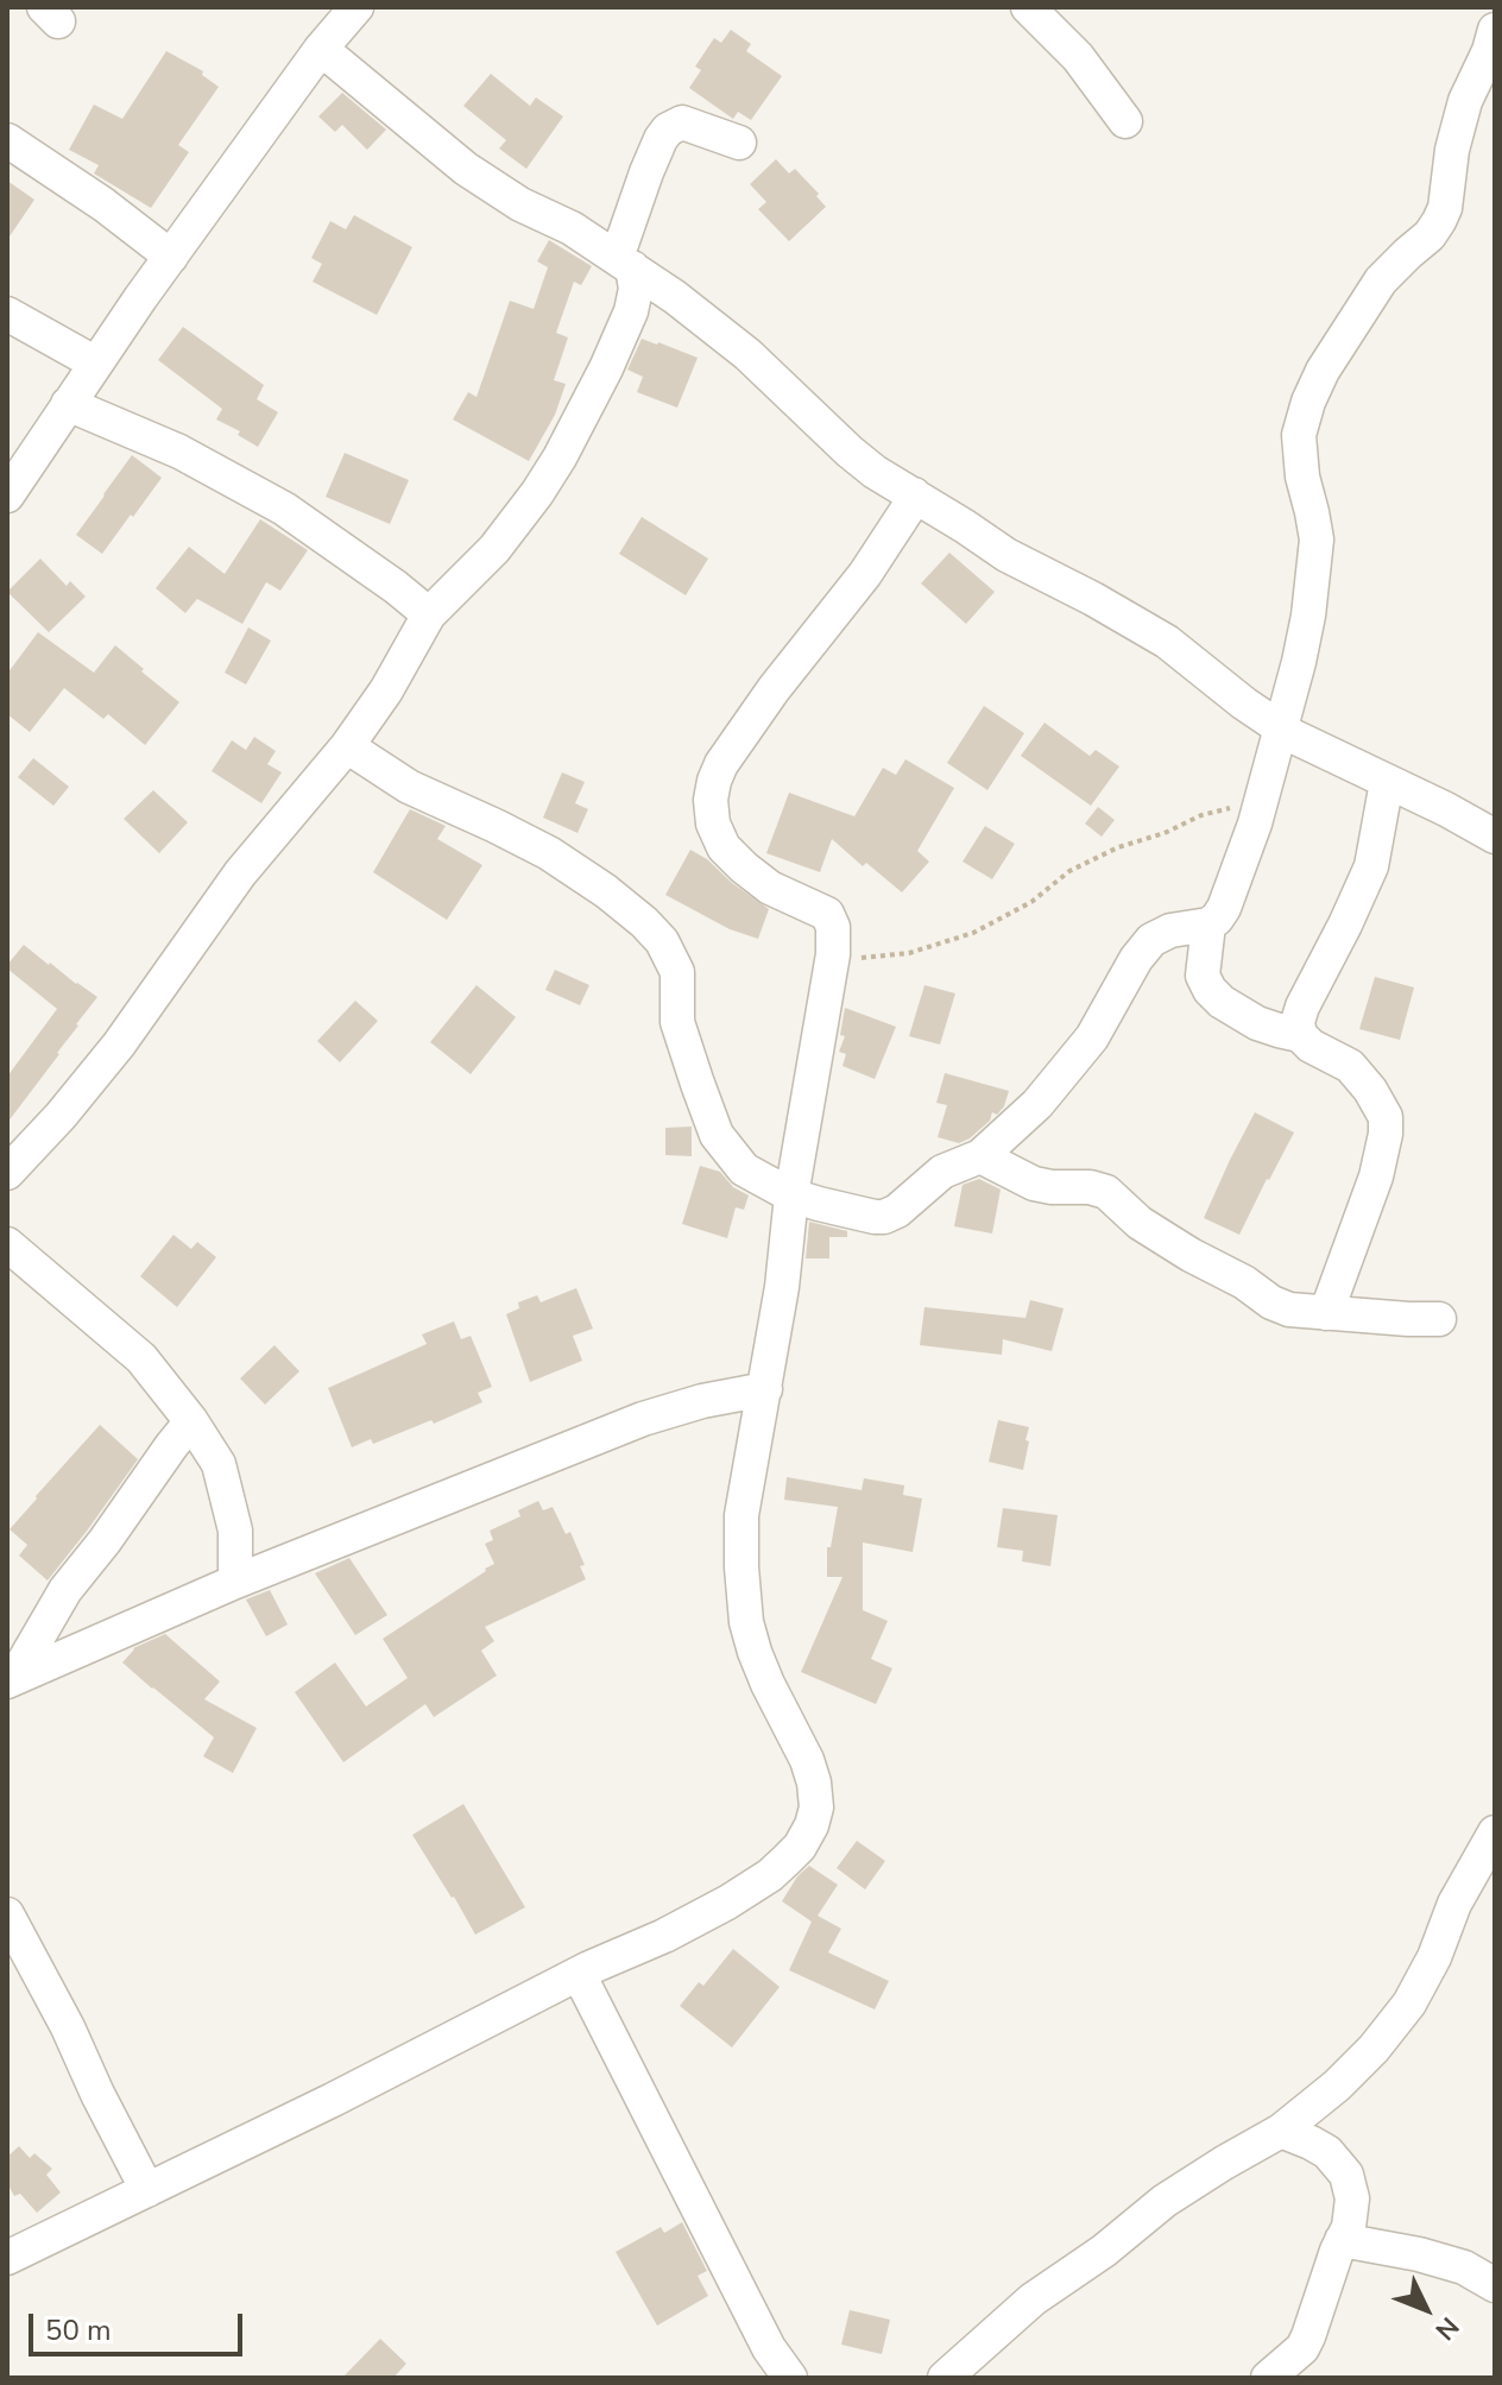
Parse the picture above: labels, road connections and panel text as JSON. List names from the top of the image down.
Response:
{
  "scale_bar": "50 m",
  "north": "bottom right"
}
